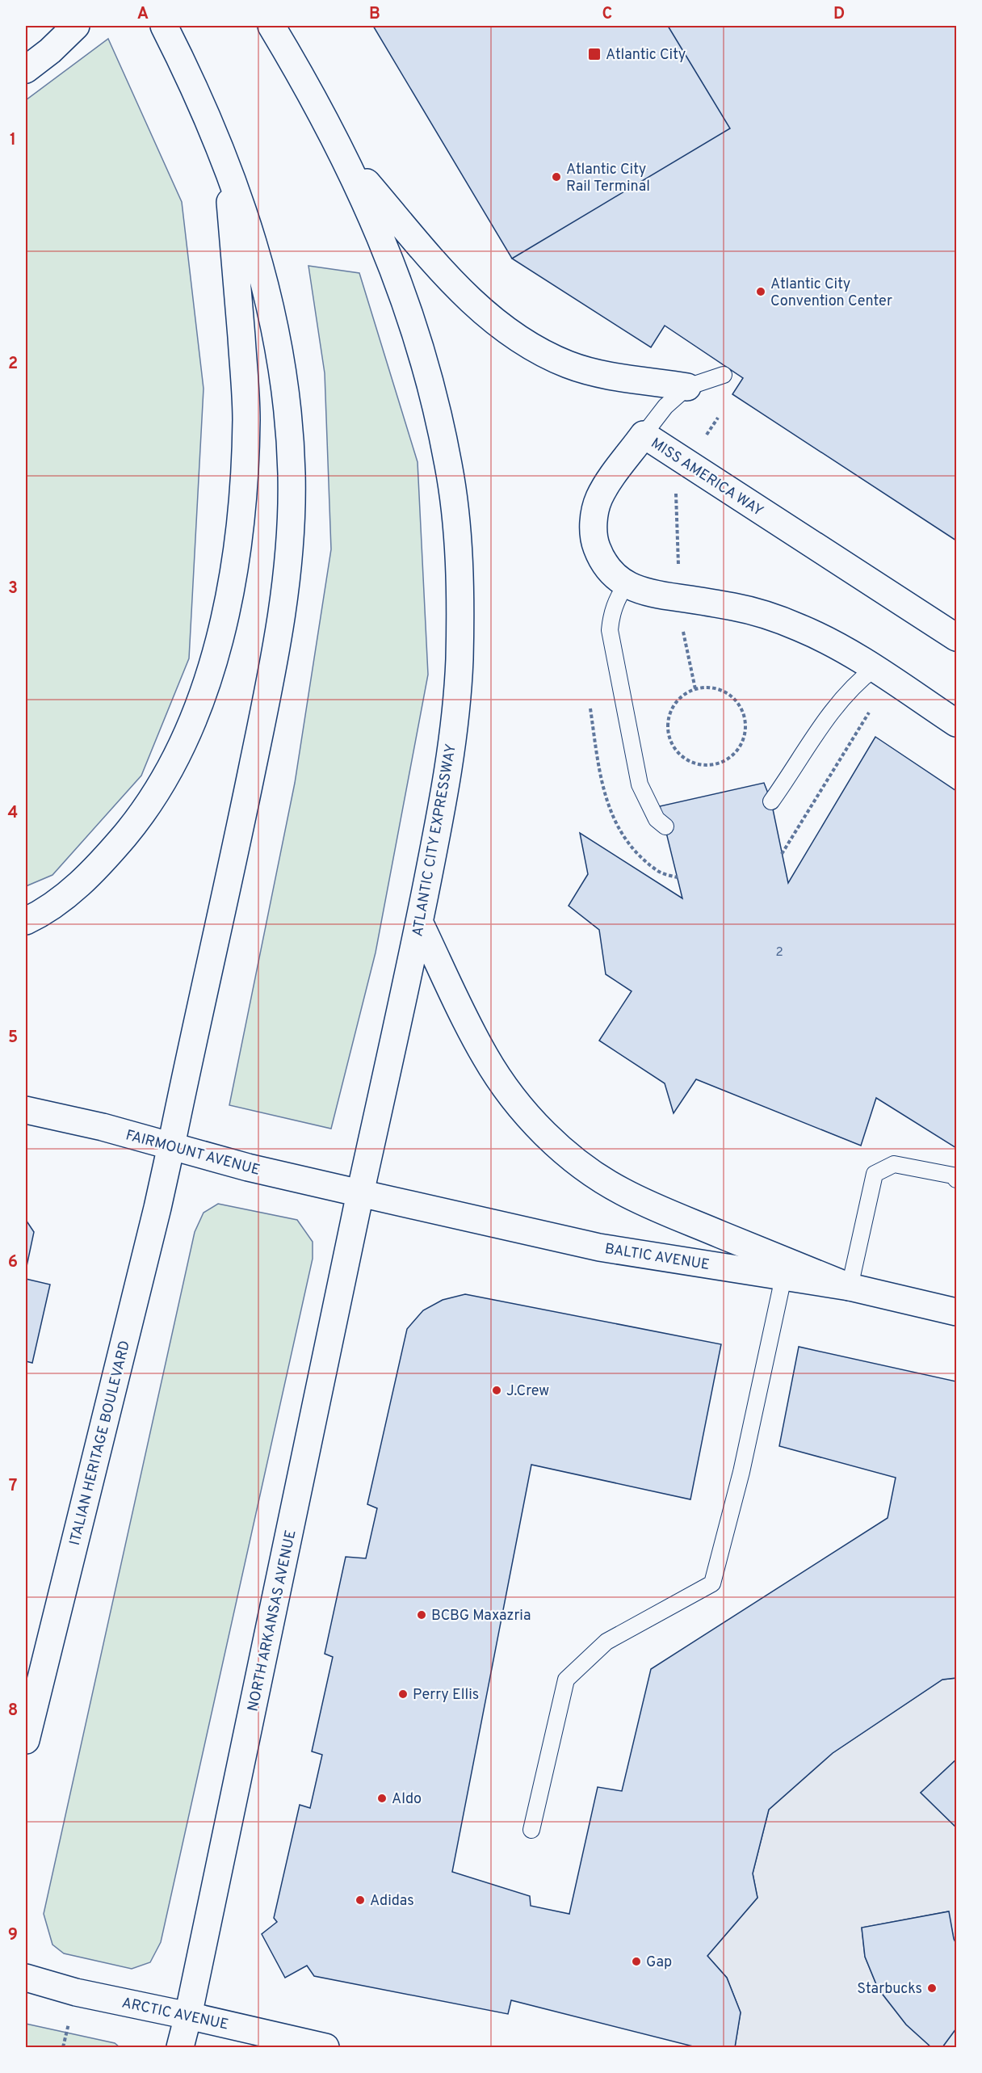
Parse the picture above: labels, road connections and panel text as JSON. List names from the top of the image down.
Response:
{
  "streets": {
    "main road": [
      "MISS AMERICA WAY",
      "ATLANTIC CITY EXPRESSWAY",
      "FAIRMOUNT AVENUE",
      "BALTIC AVENUE",
      "ITALIAN HERITAGE BOULEVARD",
      "NORTH ARKANSAS AVENUE",
      "ARCTIC AVENUE"
    ]
  },
  "crossings": [
    ["ATLANTIC CITY EXPRESSWAY", "FAIRMOUNT AVENUE"],
    ["ATLANTIC CITY EXPRESSWAY", "BALTIC AVENUE"],
    ["ATLANTIC CITY EXPRESSWAY", "NORTH ARKANSAS AVENUE"],
    ["FAIRMOUNT AVENUE", "BALTIC AVENUE"],
    ["FAIRMOUNT AVENUE", "ITALIAN HERITAGE BOULEVARD"],
    ["FAIRMOUNT AVENUE", "NORTH ARKANSAS AVENUE"],
    ["BALTIC AVENUE", "NORTH ARKANSAS AVENUE"],
    ["NORTH ARKANSAS AVENUE", "ARCTIC AVENUE"]
  ],
  "places": {
    "transit": ["Atlantic City"],
    "other": [
      "Atlantic City Rail Terminal",
      "Atlantic City Convention Center",
      "J.Crew",
      "BCBG Maxazria",
      "Perry Ellis",
      "Aldo",
      "Adidas",
      "Gap",
      "Starbucks"
    ]
  },
  "house_numbers": ["2"],
  "grid": {
    "columns": [
      "A",
      "B",
      "C",
      "D"
    ],
    "rows": [
      "1",
      "2",
      "3",
      "4",
      "5",
      "6",
      "7",
      "8",
      "9"
    ]
  }
}
